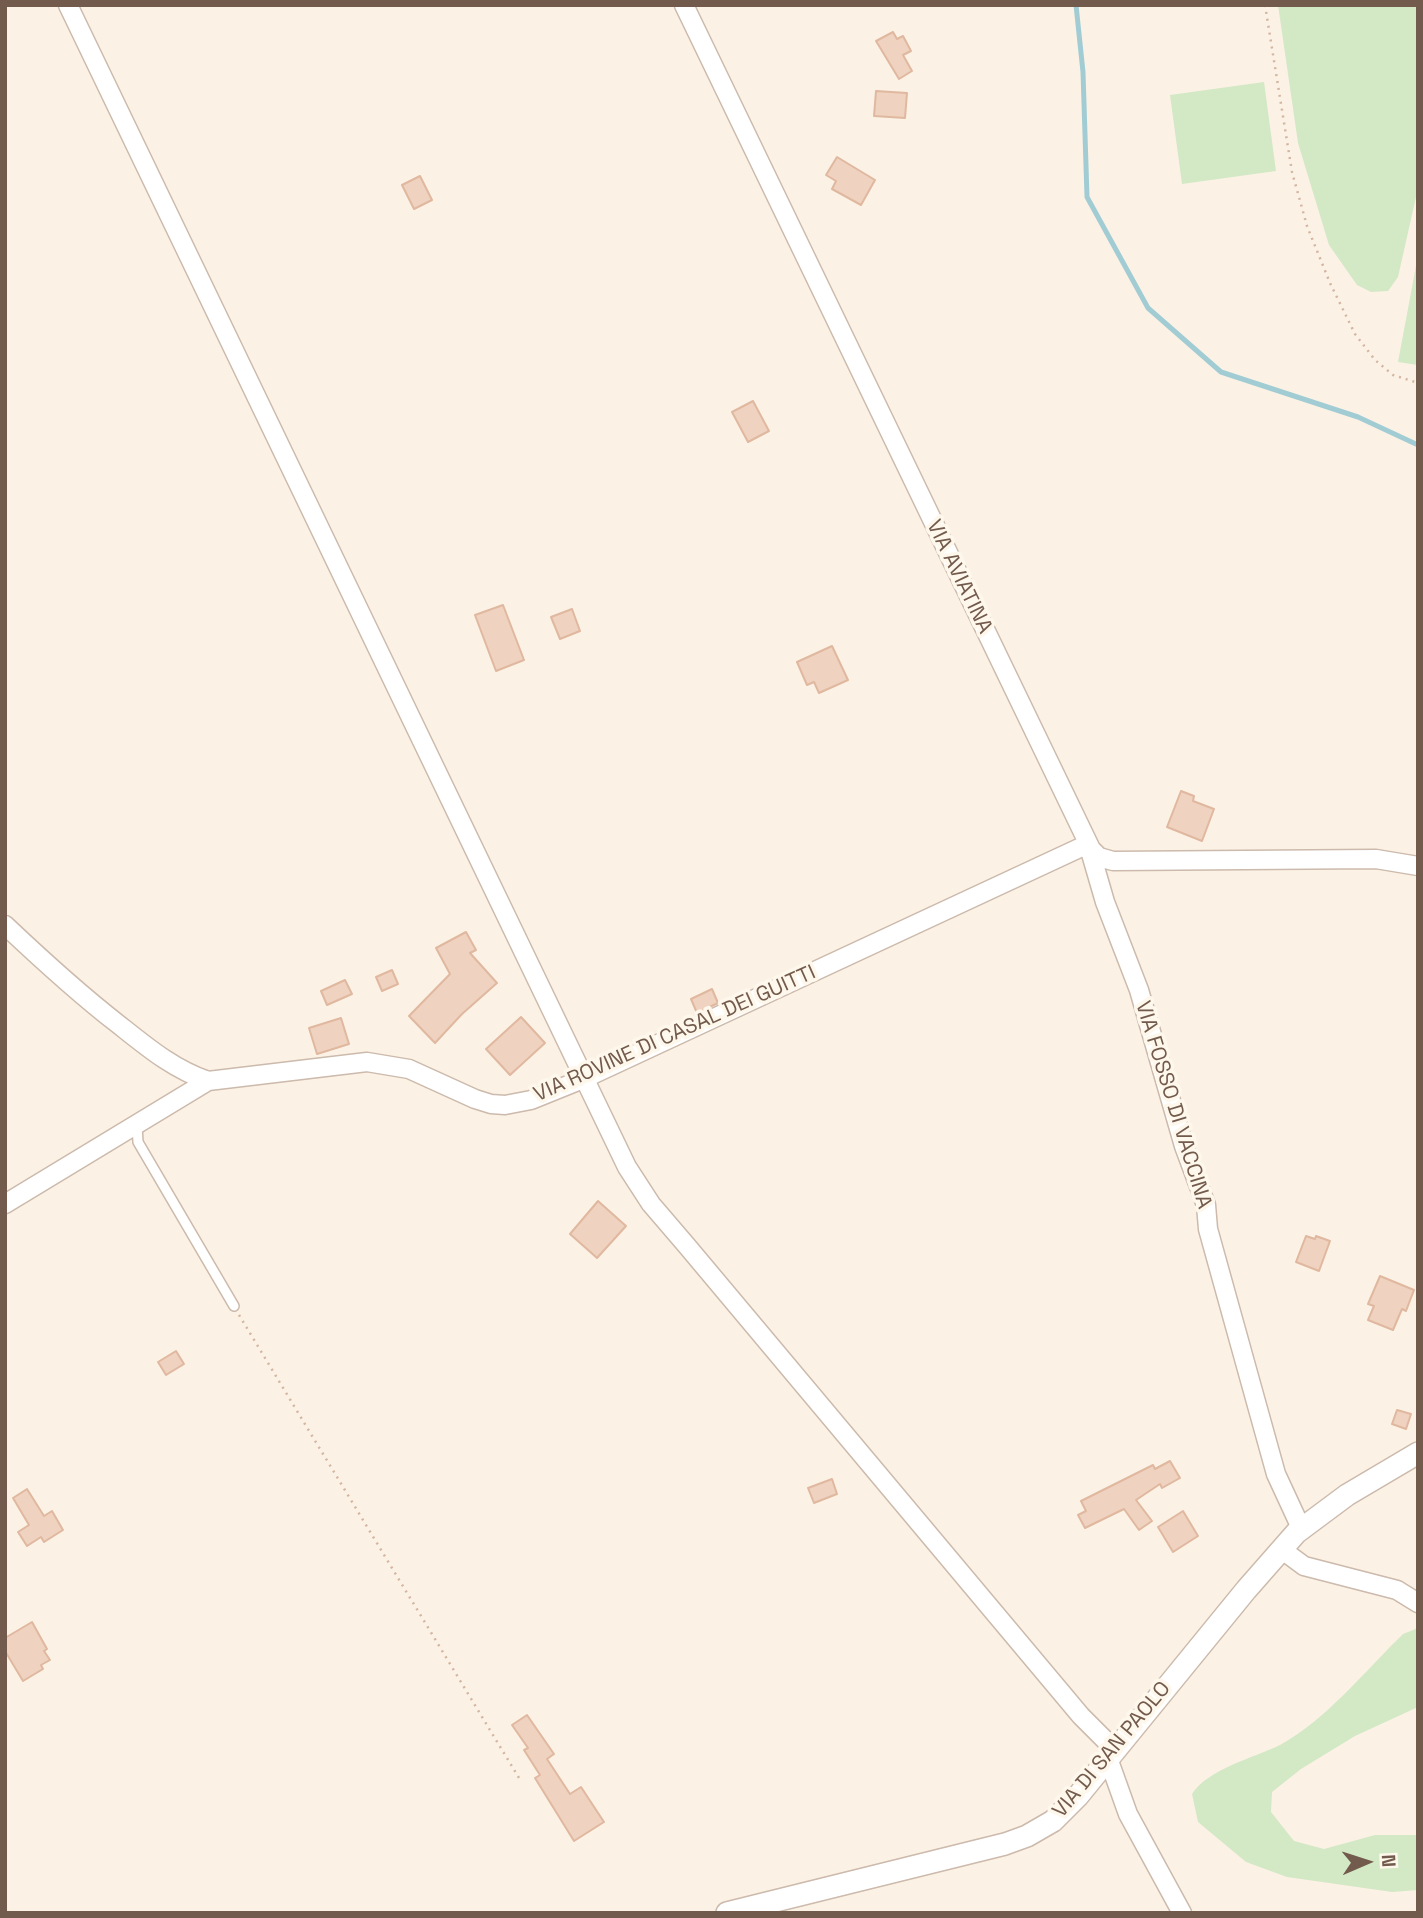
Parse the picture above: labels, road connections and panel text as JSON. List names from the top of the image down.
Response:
{
  "streets": {
    "street": [
      "VIA AVIATINA",
      "VIA ROVINE DI CASAL DEI GUITTI",
      "VIA FOSSO DI VACCINA",
      "VIA DI SAN PAOLO"
    ]
  },
  "crossings": [
    ["VIA AVIATINA", "VIA ROVINE DI CASAL DEI GUITTI"],
    ["VIA AVIATINA", "VIA FOSSO DI VACCINA"],
    ["VIA ROVINE DI CASAL DEI GUITTI", "VIA FOSSO DI VACCINA"],
    ["VIA FOSSO DI VACCINA", "VIA DI SAN PAOLO"]
  ],
  "north": "right"
}
